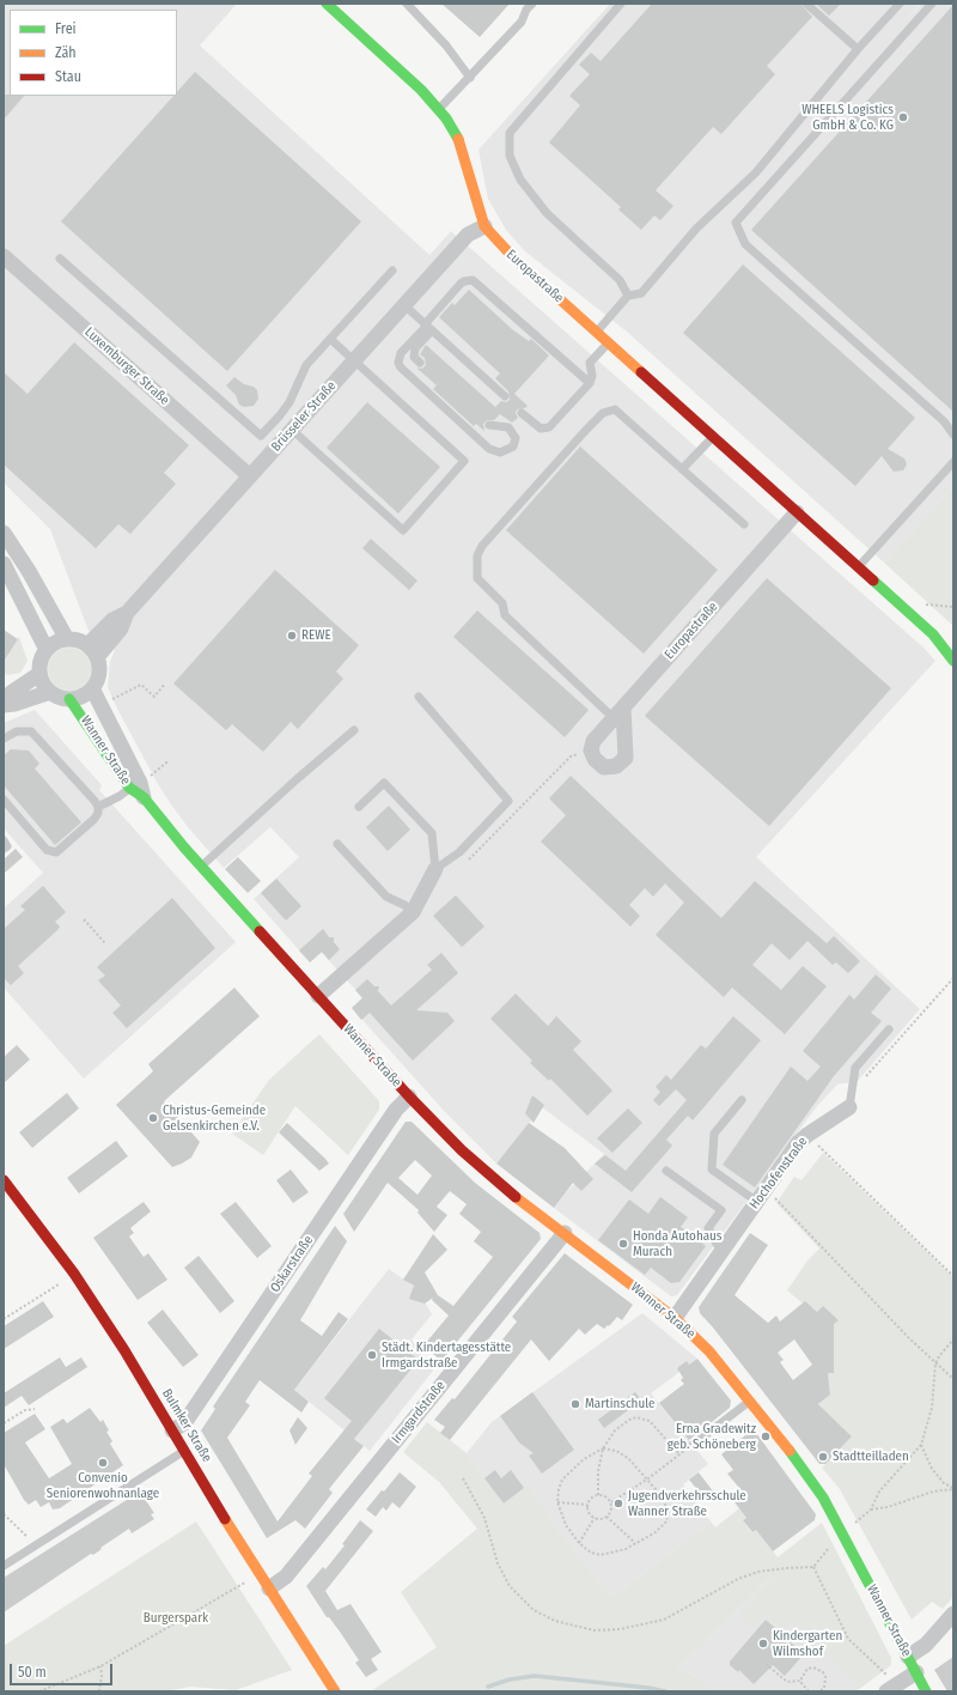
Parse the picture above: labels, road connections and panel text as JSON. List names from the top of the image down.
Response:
{
  "streets": {
    "street": [
      "Europastraße",
      "Luxemburger Straße",
      "Brüsseler Straße",
      "Wanner Straße",
      "Hochofenstraße",
      "Oskarstraße",
      "Irmgardstraße",
      "Bulmker Straße"
    ]
  },
  "crossings": [
    ["Europastraße", "Brüsseler Straße"],
    ["Luxemburger Straße", "Brüsseler Straße"],
    ["Brüsseler Straße", "Wanner Straße"],
    ["Wanner Straße", "Hochofenstraße"],
    ["Wanner Straße", "Oskarstraße"],
    ["Wanner Straße", "Irmgardstraße"],
    ["Oskarstraße", "Bulmker Straße"],
    ["Irmgardstraße", "Bulmker Straße"]
  ],
  "parks": ["Burgerspark"],
  "places": [
    "WHEELS Logistics GmbH & Co. KG",
    "REWE",
    "Christus-Gemeinde Gelsenkirchen e.V.",
    "Honda Autohaus Murach",
    "Städt. Kindertagesstätte Irmgardstraße",
    "Martinschule",
    "Erna Gradewitz geb. Schöneberg",
    "Stadtteilladen",
    "Convenio Seniorenwohnanlage",
    "Jugendverkehrsschule Wanner Straße",
    "Kindergarten Wilmshof"
  ],
  "legend": ["Frei", "Zäh", "Stau"],
  "scale_bar": "50 m"
}
